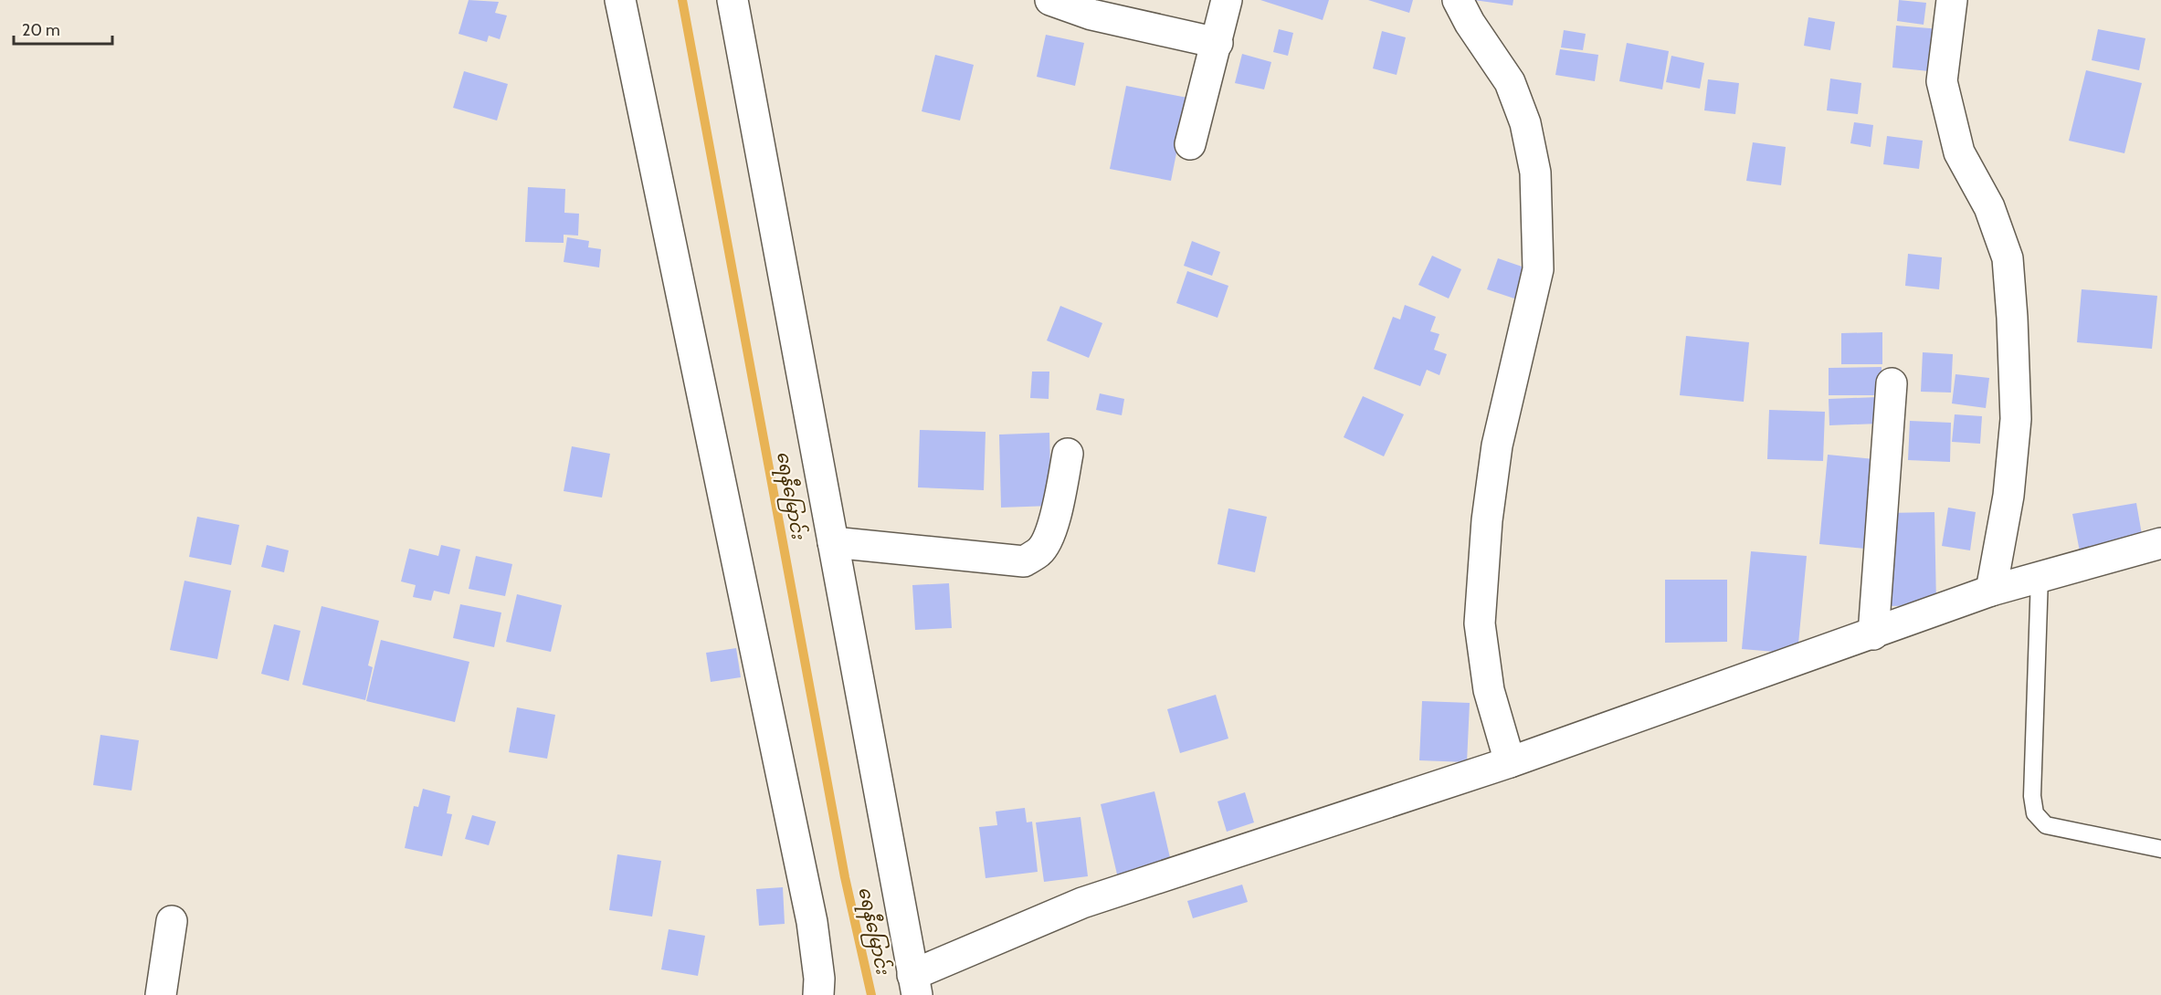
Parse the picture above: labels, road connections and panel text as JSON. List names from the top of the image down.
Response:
{
  "water": ["ရေနီမြောင်း"],
  "scale_bar": "20 m"
}
